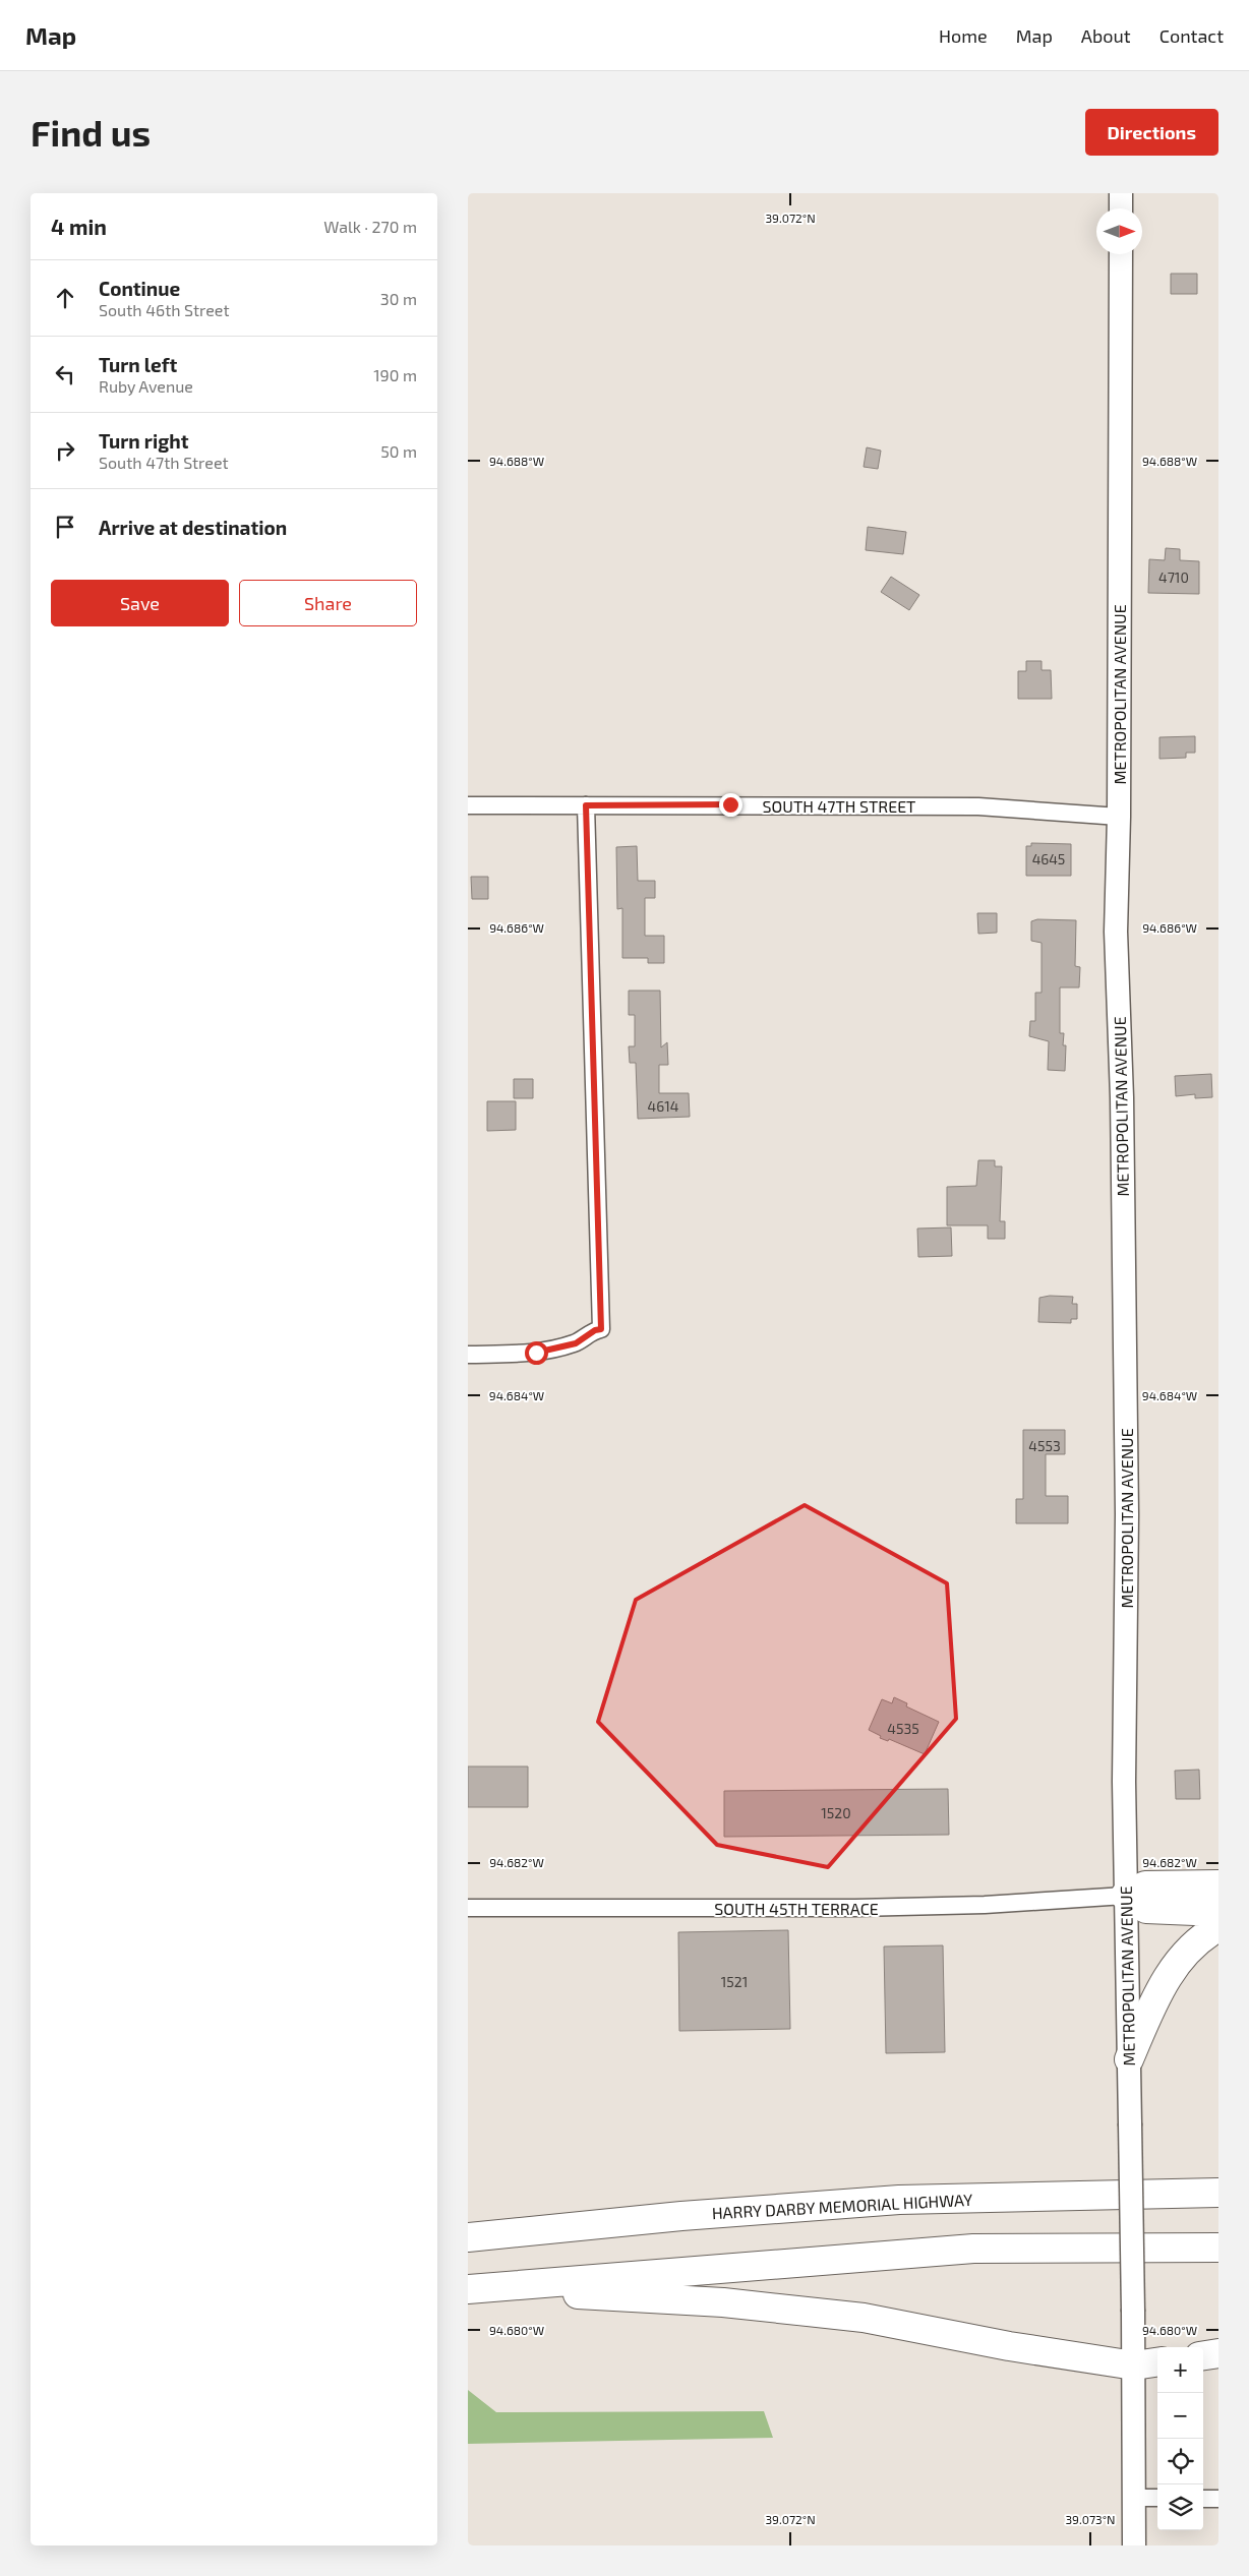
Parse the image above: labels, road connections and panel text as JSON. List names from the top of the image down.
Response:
{
  "streets": {
    "highway": ["HARRY DARBY MEMORIAL HIGHWAY"],
    "main road": ["METROPOLITAN AVENUE"],
    "street": ["SOUTH 47TH STREET", "SOUTH 45TH TERRACE"]
  },
  "crossings": [
    ["METROPOLITAN AVENUE", "SOUTH 47TH STREET"],
    ["METROPOLITAN AVENUE", "SOUTH 45TH TERRACE"]
  ],
  "house_numbers": [
    "4710",
    "4645",
    "4614",
    "4553",
    "4535",
    "1520",
    "1521"
  ],
  "north": "right",
  "page": {
    "header": "Map",
    "nav": [
      "Home",
      "Map",
      "About",
      "Contact"
    ],
    "buttons": [
      "Directions",
      ["Save", "Share"]
    ],
    "title": "Find us",
    "heading": ["4 min", "Walk · 270 m"],
    "list": [
      ["Continue", "South 46th Street", "30 m"],
      ["Turn left", "Ruby Avenue", "190 m"],
      ["Turn right", "South 47th Street", "50 m"],
      "Arrive at destination"
    ],
    "map_buttons": ["+", "−"]
  },
  "coordinates": [
    "39.072°N",
    "94.688°W",
    "94.686°W",
    "94.684°W",
    "94.682°W",
    "94.680°W",
    "39.073°N"
  ]
}
